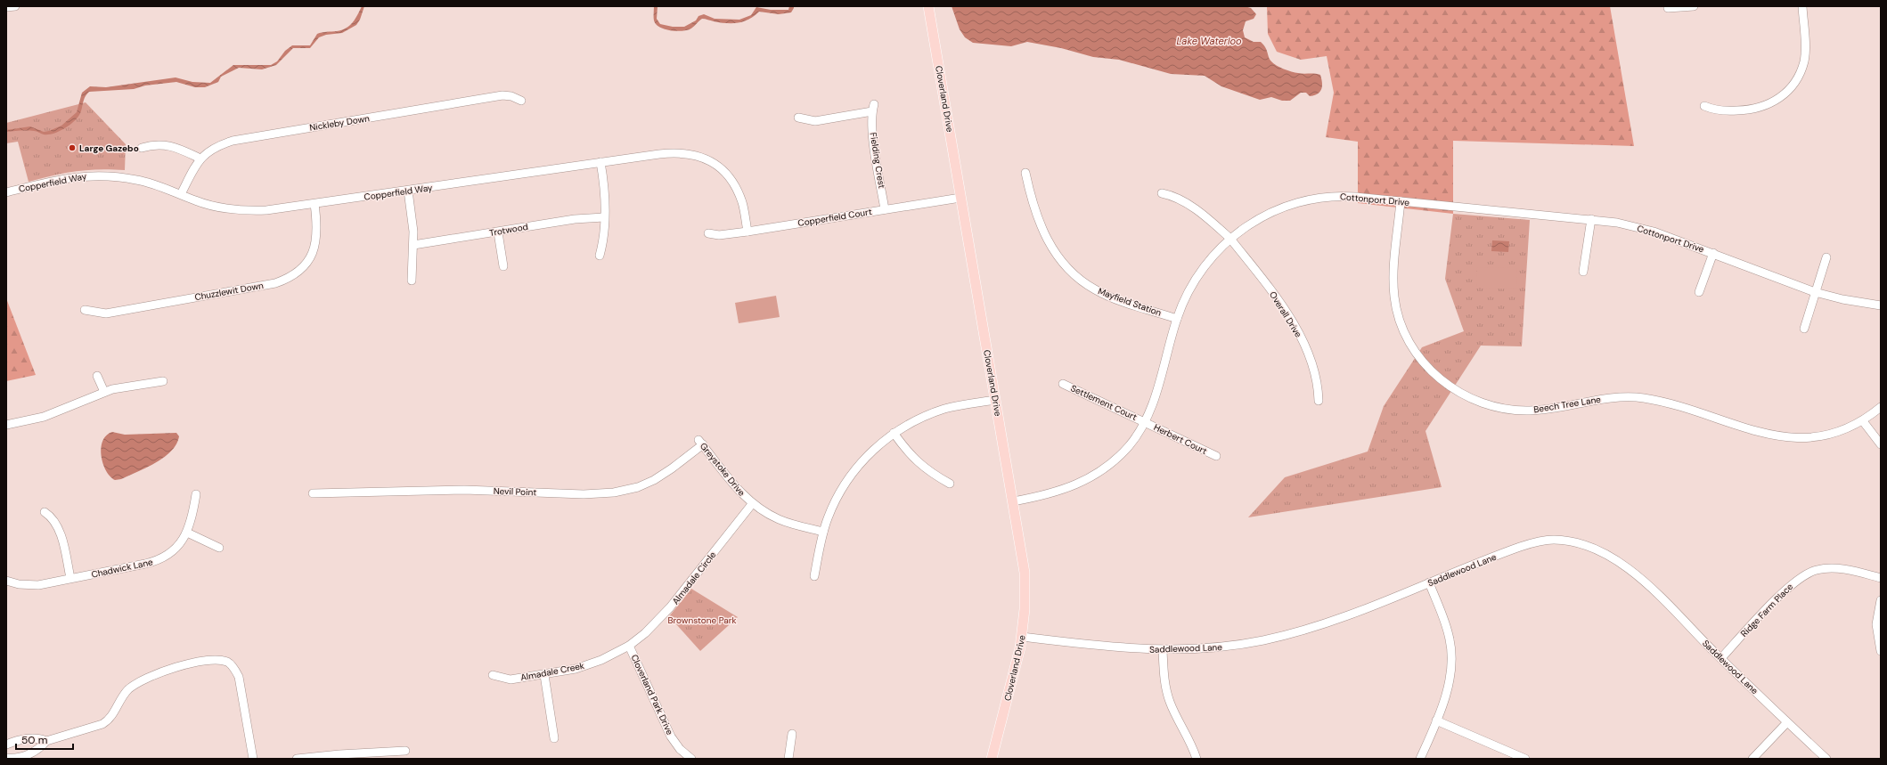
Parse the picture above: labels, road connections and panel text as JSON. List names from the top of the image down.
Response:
{
  "streets": {
    "main road": ["Cloverland Drive"],
    "street": [
      "Nickleby Down",
      "Fielding Crest",
      "Copperfield Way",
      "Cottonport Drive",
      "Copperfield Court",
      "Trotwood",
      "Chuzzlewit Down",
      "Mayfield Station",
      "Overall Drive",
      "Settlement Court",
      "Beech Tree Lane",
      "Herbert Court",
      "Greystoke Drive",
      "Nevil Point",
      "Chadwick Lane",
      "Saddlewood Lane",
      "Almadale Circle",
      "Ridge Farm Place",
      "Almadale Creek",
      "Cloverland Park Drive"
    ]
  },
  "crossings": [
    ["Cloverland Drive", "Cottonport Drive"],
    ["Cloverland Drive", "Copperfield Court"],
    ["Cloverland Drive", "Saddlewood Lane"],
    ["Nickleby Down", "Copperfield Way"],
    ["Fielding Crest", "Copperfield Court"],
    ["Copperfield Way", "Copperfield Court"],
    ["Copperfield Way", "Chuzzlewit Down"],
    ["Cottonport Drive", "Mayfield Station"],
    ["Cottonport Drive", "Overall Drive"],
    ["Cottonport Drive", "Settlement Court"],
    ["Cottonport Drive", "Beech Tree Lane"],
    ["Cottonport Drive", "Herbert Court"],
    ["Settlement Court", "Herbert Court"],
    ["Greystoke Drive", "Nevil Point"],
    ["Greystoke Drive", "Almadale Circle"],
    ["Saddlewood Lane", "Ridge Farm Place"],
    ["Almadale Circle", "Almadale Creek"],
    ["Almadale Circle", "Cloverland Park Drive"],
    ["Almadale Creek", "Cloverland Park Drive"]
  ],
  "water": ["Lake Waterloo"],
  "parks": ["Brownstone Park"],
  "places": ["Large Gazebo"],
  "scale_bar": "50 m"
}
